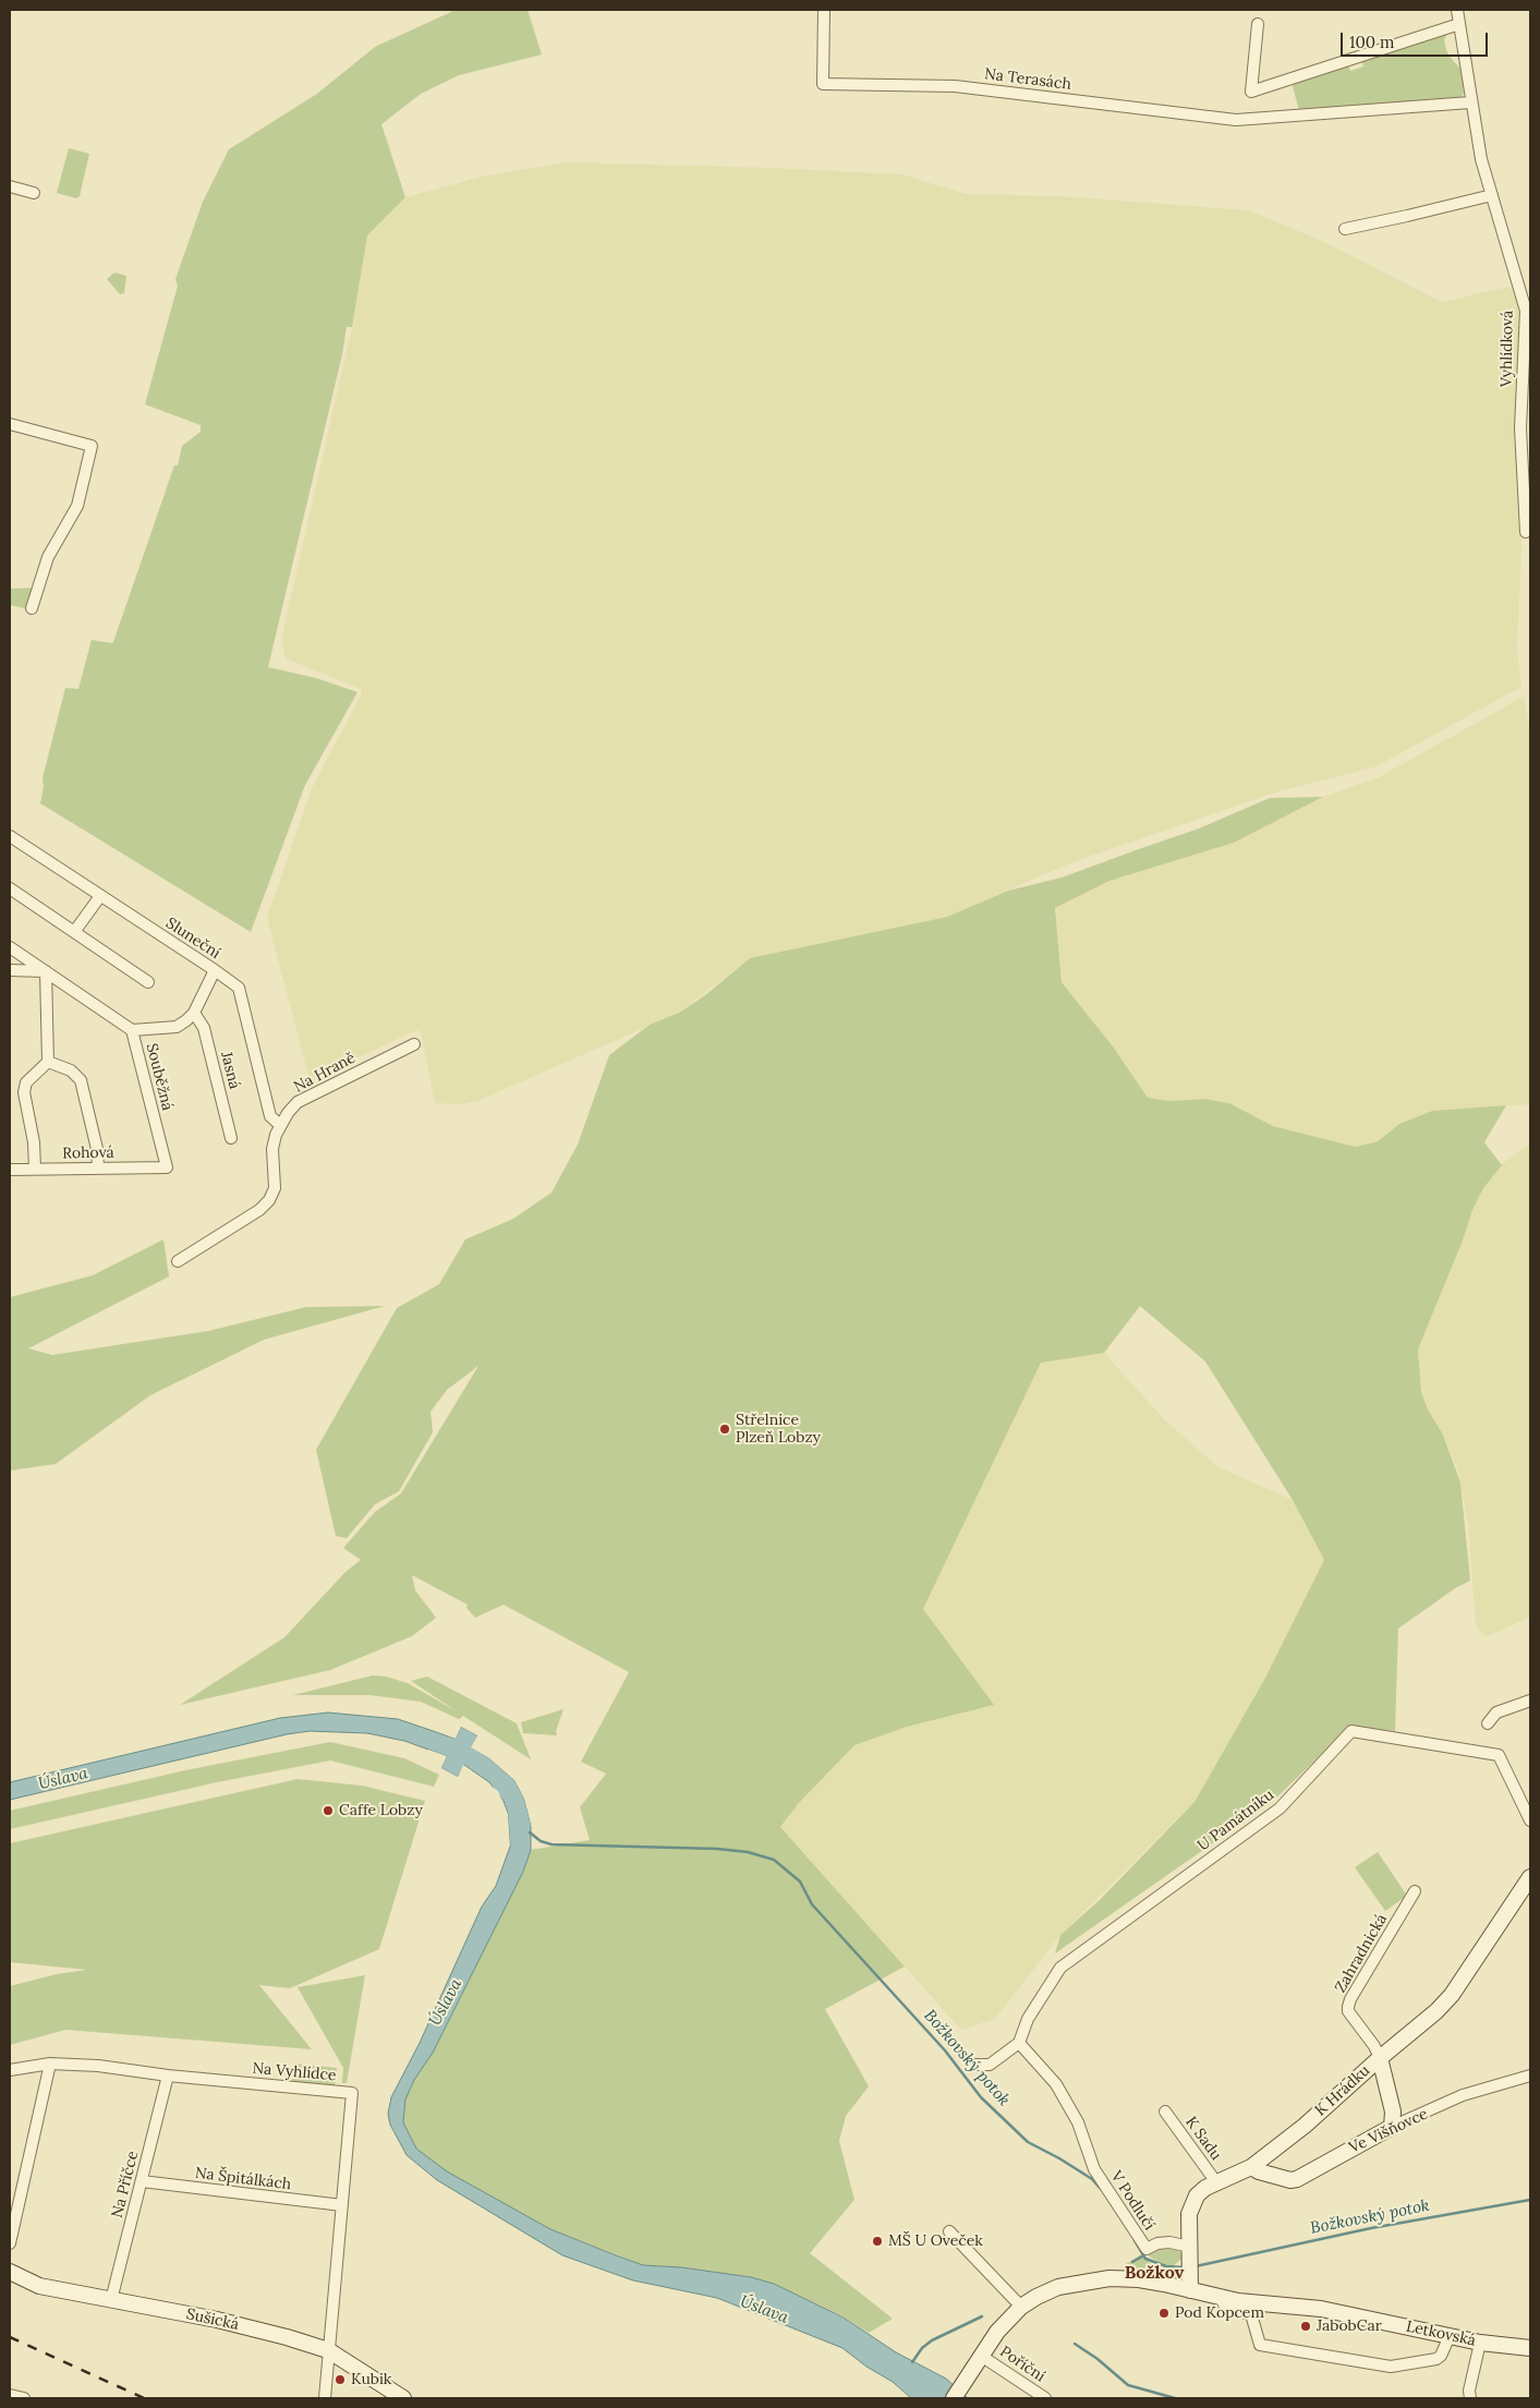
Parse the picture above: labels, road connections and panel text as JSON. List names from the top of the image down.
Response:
{
  "streets": {
    "street": [
      "Na Terasách",
      "Vyhlídková",
      "Sluneční",
      "Jasná",
      "Na Hraně",
      "Souběžná",
      "Rohová",
      "U Památníku",
      "Zahradnická",
      "Na Vyhlídce",
      "K Hrádku",
      "Ve Višňovce",
      "K Sadu",
      "Na Špitálkách",
      "Na Příčce",
      "V Podlučí",
      "Sušická",
      "Letkovská",
      "Poříční"
    ]
  },
  "crossings": [
    ["Na Terasách", "Vyhlídková"],
    ["Sluneční", "Na Hraně"],
    ["Souběžná", "Rohová"],
    ["U Památníku", "V Podlučí"],
    ["Zahradnická", "K Hrádku"],
    ["Na Vyhlídce", "Na Špitálkách"],
    ["Na Vyhlídce", "Na Příčce"],
    ["Na Vyhlídce", "Sušická"],
    ["K Hrádku", "Ve Višňovce"],
    ["K Hrádku", "K Sadu"],
    ["K Hrádku", "V Podlučí"],
    ["K Hrádku", "Letkovská"],
    ["Na Špitálkách", "Na Příčce"],
    ["Na Příčce", "Sušická"],
    ["Letkovská", "Poříční"]
  ],
  "districts": ["Božkov"],
  "water": ["Úslava", "Božkovský potok"],
  "places": [
    "Střelnice Plzeň Lobzy",
    "Caffe Lobzy",
    "MŠ U Oveček",
    "Pod Kopcem",
    "JabobCar",
    "Kubik"
  ],
  "scale_bar": "100 m"
}
